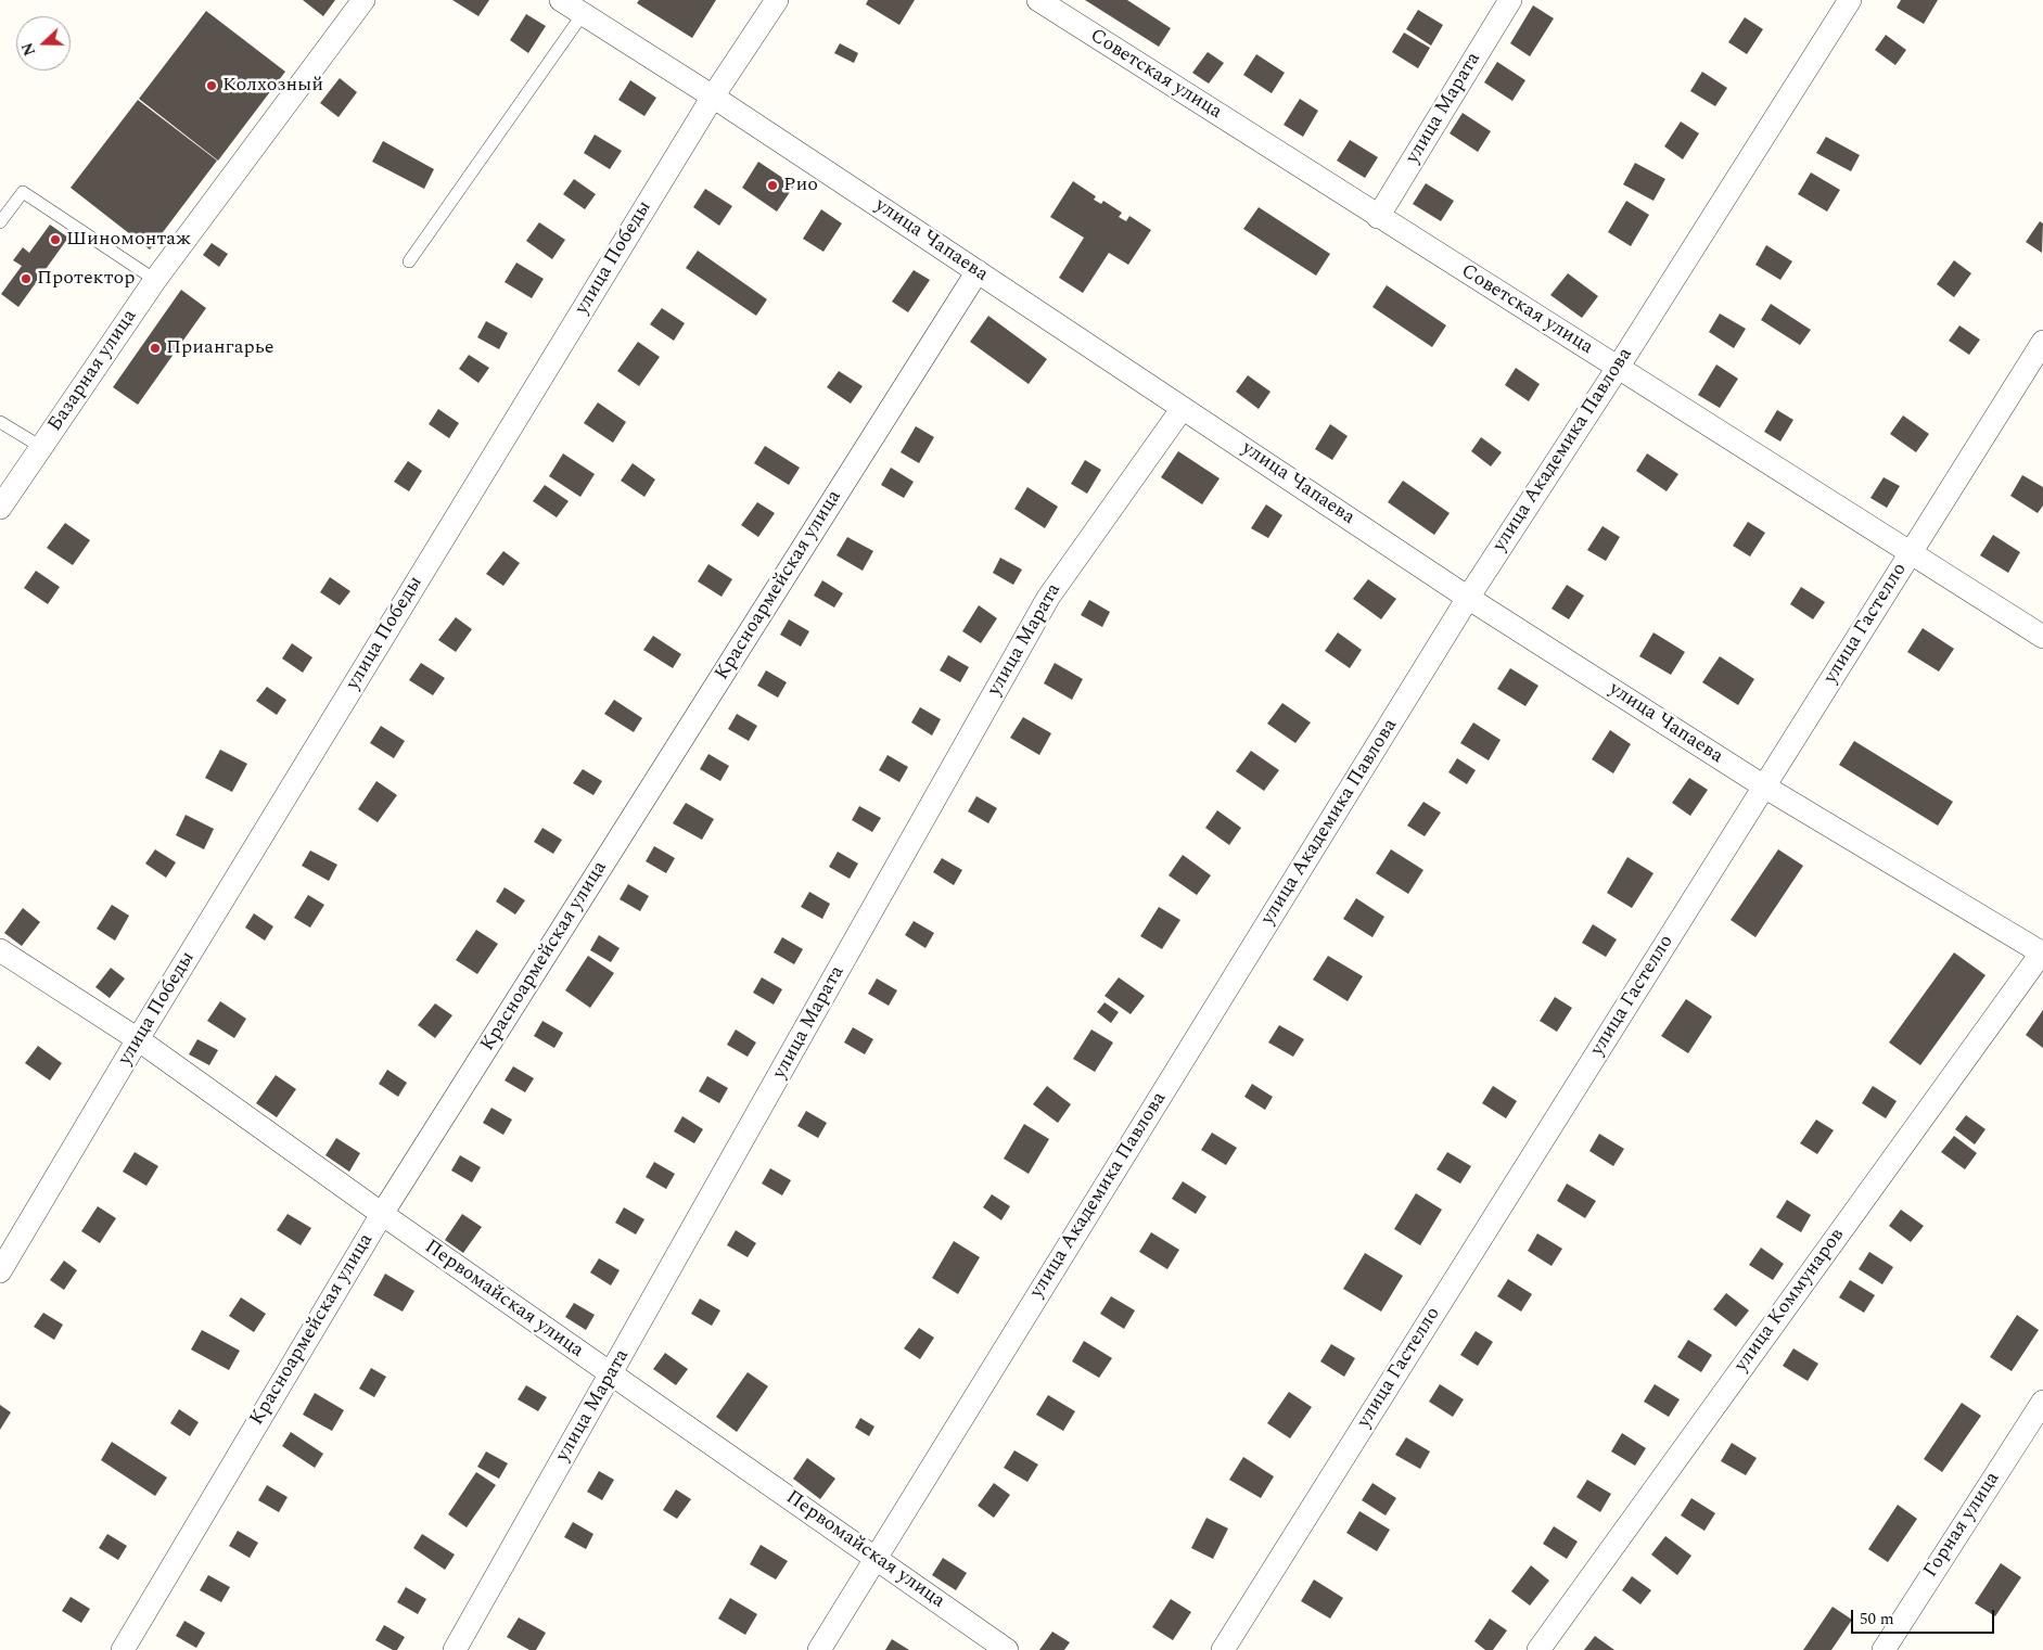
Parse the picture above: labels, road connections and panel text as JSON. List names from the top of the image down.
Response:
{
  "streets": {
    "street": [
      "Советская улица",
      "улица Марата",
      "улица Чапаева",
      "улица Победы",
      "Базарная улица",
      "улица Академика Павлова",
      "Красноармейская улица",
      "улица Гастелло",
      "Первомайская улица",
      "улица Коммунаров",
      "Горная улица"
    ]
  },
  "crossings": [
    ["Советская улица", "улица Марата"],
    ["Советская улица", "улица Академика Павлова"],
    ["Советская улица", "улица Гастелло"],
    ["улица Марата", "улица Чапаева"],
    ["улица Марата", "Первомайская улица"],
    ["улица Чапаева", "улица Победы"],
    ["улица Чапаева", "улица Академика Павлова"],
    ["улица Чапаева", "Красноармейская улица"],
    ["улица Чапаева", "улица Гастелло"],
    ["улица Чапаева", "улица Коммунаров"],
    ["улица Победы", "Первомайская улица"],
    ["улица Академика Павлова", "Первомайская улица"],
    ["Красноармейская улица", "Первомайская улица"]
  ],
  "places": [
    "Колхозный",
    "Рио",
    "Шиномонтаж",
    "Протектор",
    "Приангарье"
  ],
  "scale_bar": "50 m",
  "north": "left"
}
